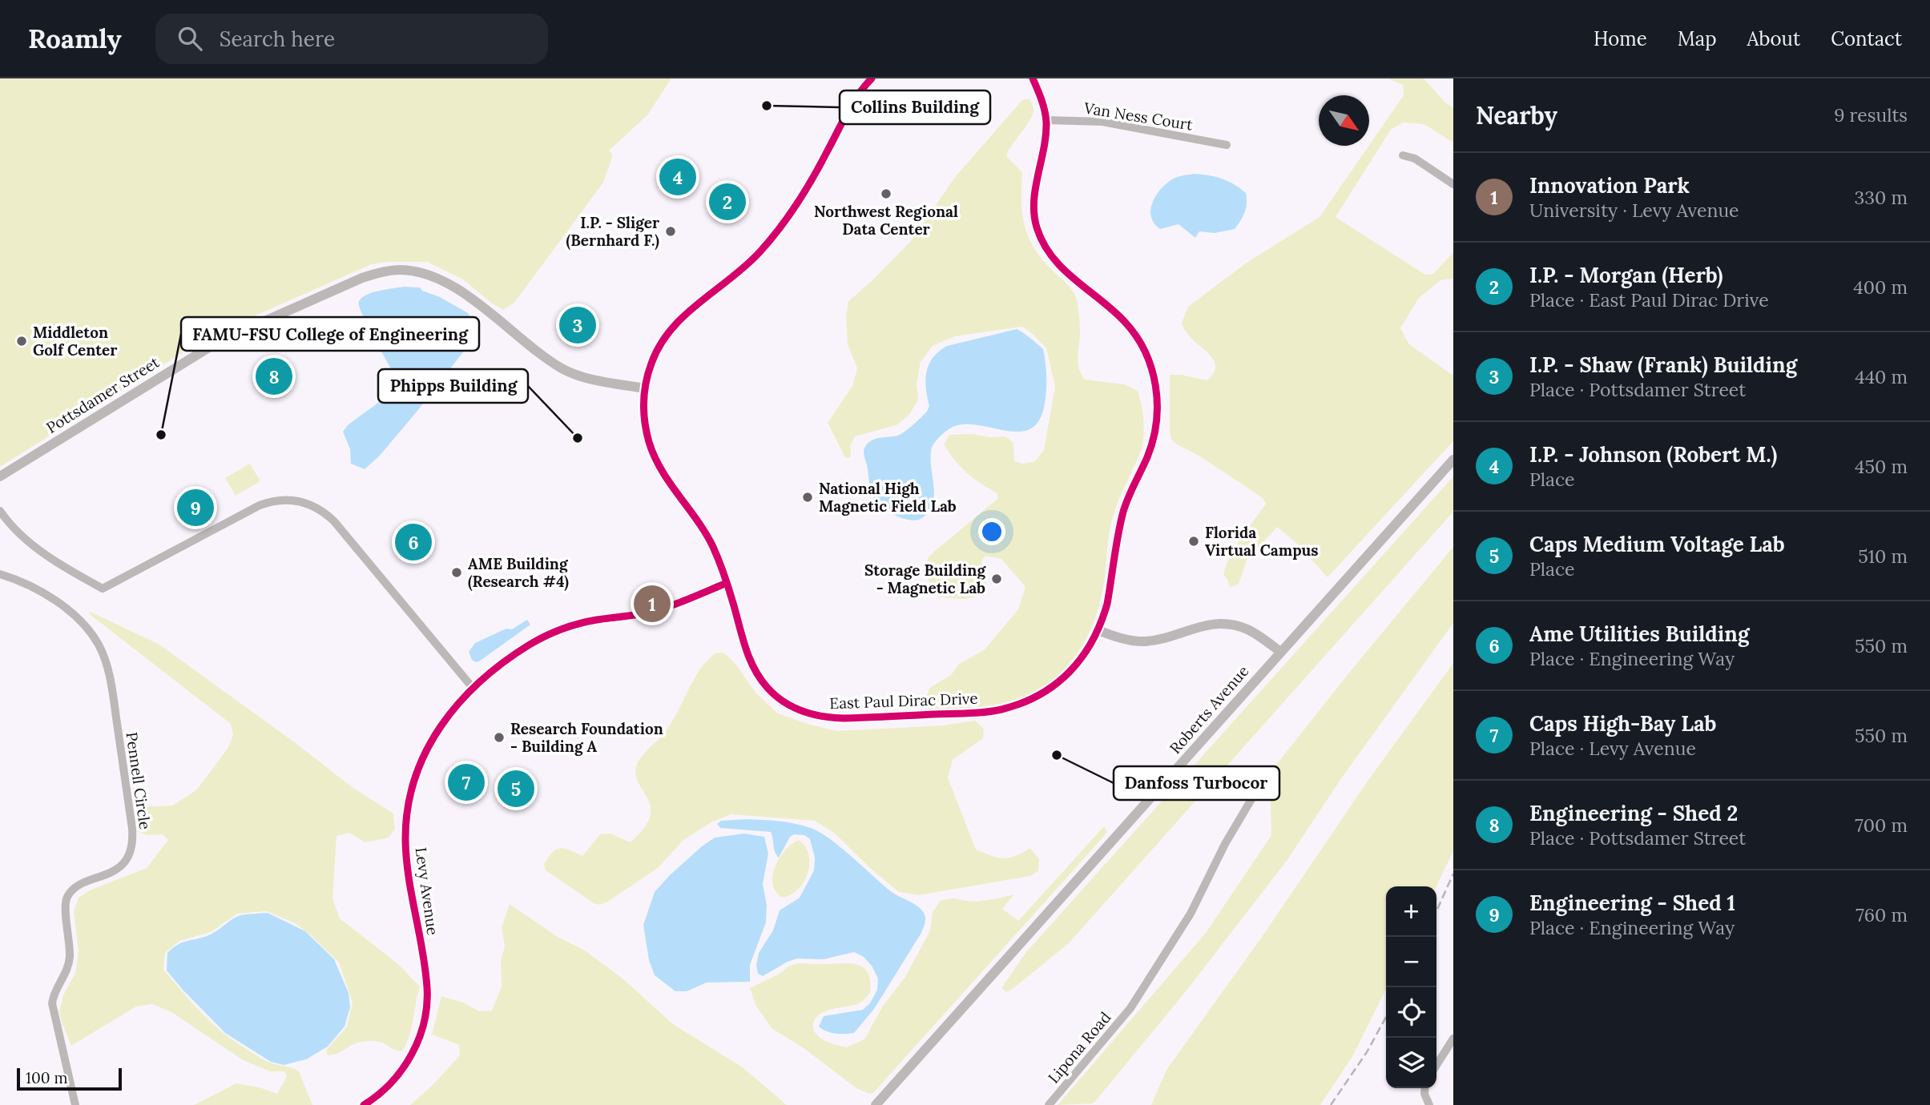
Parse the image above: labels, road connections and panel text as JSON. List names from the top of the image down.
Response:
{
  "streets": {
    "street": [
      "Van Ness Court",
      "Pottsdamer Street",
      "East Paul Dirac Drive",
      "Roberts Avenue",
      "Pennell Circle",
      "Levy Avenue",
      "Lipona Road"
    ]
  },
  "crossings": [
    ["Van Ness Court", "East Paul Dirac Drive"],
    ["Pottsdamer Street", "East Paul Dirac Drive"],
    ["East Paul Dirac Drive", "Levy Avenue"]
  ],
  "places": [
    "Collins Building",
    "Northwest Regional Data Center",
    "I.P. - Sliger (Bernhard F.)",
    "Middleton Golf Center",
    "FAMU-FSU College of Engineering",
    "Phipps Building",
    "National High Magnetic Field Lab",
    "Florida Virtual Campus",
    "AME Building (Research #4)",
    "Storage Building - Magnetic Lab",
    "Research Foundation - Building A",
    "Danfoss Turbocor"
  ],
  "scale_bar": "100 m",
  "north": "bottom right",
  "page": {
    "header": "Roamly",
    "search": "Search here",
    "nav": [
      "Home",
      "Map",
      "About",
      "Contact"
    ],
    "heading": ["Nearby", "9 results"],
    "list": [
      {
        "mark": "1",
        "name": "Innovation Park",
        "note": "University · Levy Avenue",
        "value": "330 m"
      },
      {
        "mark": "2",
        "name": "I.P. - Morgan (Herb)",
        "note": "Place · East Paul Dirac Drive",
        "value": "400 m"
      },
      {
        "mark": "3",
        "name": "I.P. - Shaw (Frank) Building",
        "note": "Place · Pottsdamer Street",
        "value": "440 m"
      },
      {
        "mark": "4",
        "name": "I.P. - Johnson (Robert M.)",
        "note": "Place",
        "value": "450 m"
      },
      {
        "mark": "5",
        "name": "Caps Medium Voltage Lab",
        "note": "Place",
        "value": "510 m"
      },
      {
        "mark": "6",
        "name": "Ame Utilities Building",
        "note": "Place · Engineering Way",
        "value": "550 m"
      },
      {
        "mark": "7",
        "name": "Caps High-Bay Lab",
        "note": "Place · Levy Avenue",
        "value": "550 m"
      },
      {
        "mark": "8",
        "name": "Engineering - Shed 2",
        "note": "Place · Pottsdamer Street",
        "value": "700 m"
      },
      {
        "mark": "9",
        "name": "Engineering - Shed 1",
        "note": "Place · Engineering Way",
        "value": "760 m"
      }
    ],
    "pins": [
      "4",
      "2",
      "3",
      "8",
      "9",
      "6",
      "1",
      "7",
      "5"
    ],
    "map_buttons": ["+", "−"],
    "scale": "100 m"
  }
}
